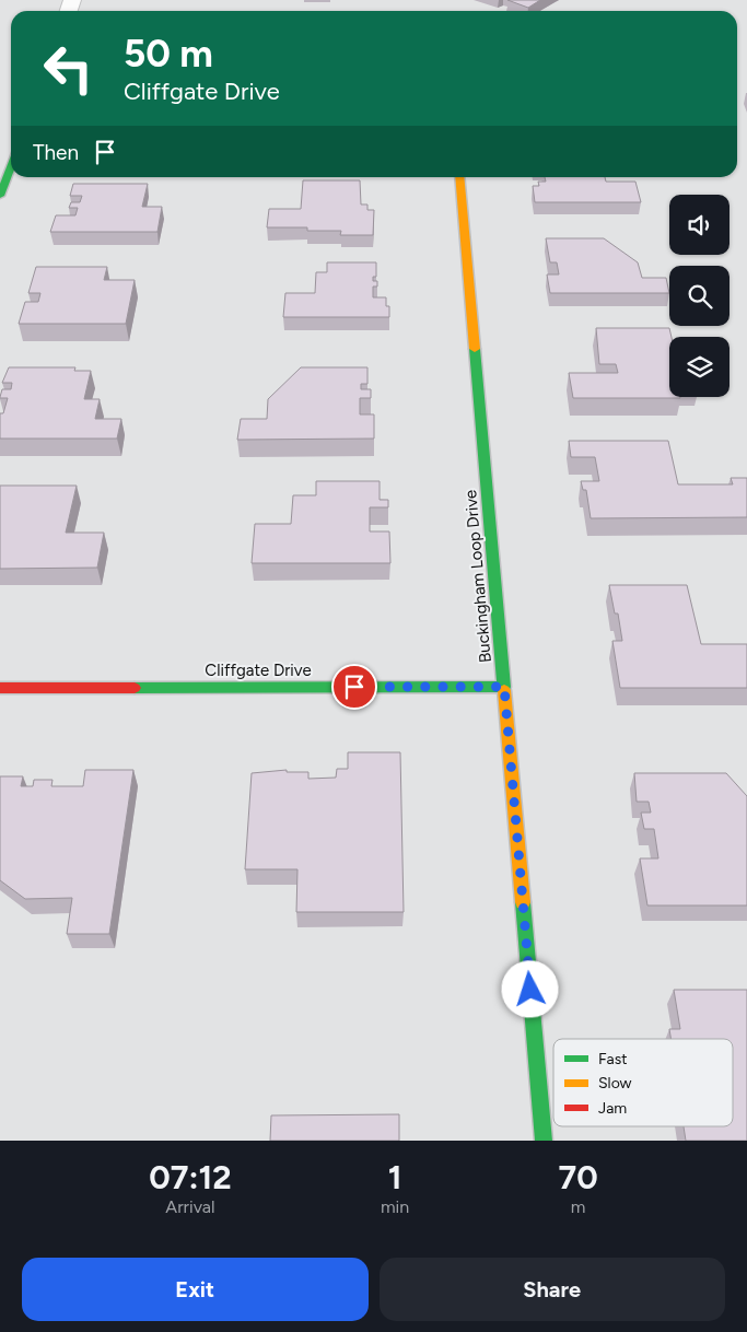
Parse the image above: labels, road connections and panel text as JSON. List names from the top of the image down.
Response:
{
  "streets": {
    "street": ["Buckingham Loop Drive", "Cliffgate Drive"]
  },
  "crossings": [
    ["Buckingham Loop Drive", "Cliffgate Drive"]
  ],
  "legend": ["Fast", "Slow", "Jam"],
  "page": {
    "turn": ["50 m", "Cliffgate Drive"],
    "then": "Then",
    "eta": [
      "07:12",
      "Arrival",
      "1",
      "min",
      "70",
      "m"
    ],
    "buttons": ["Exit", "Share"]
  }
}
